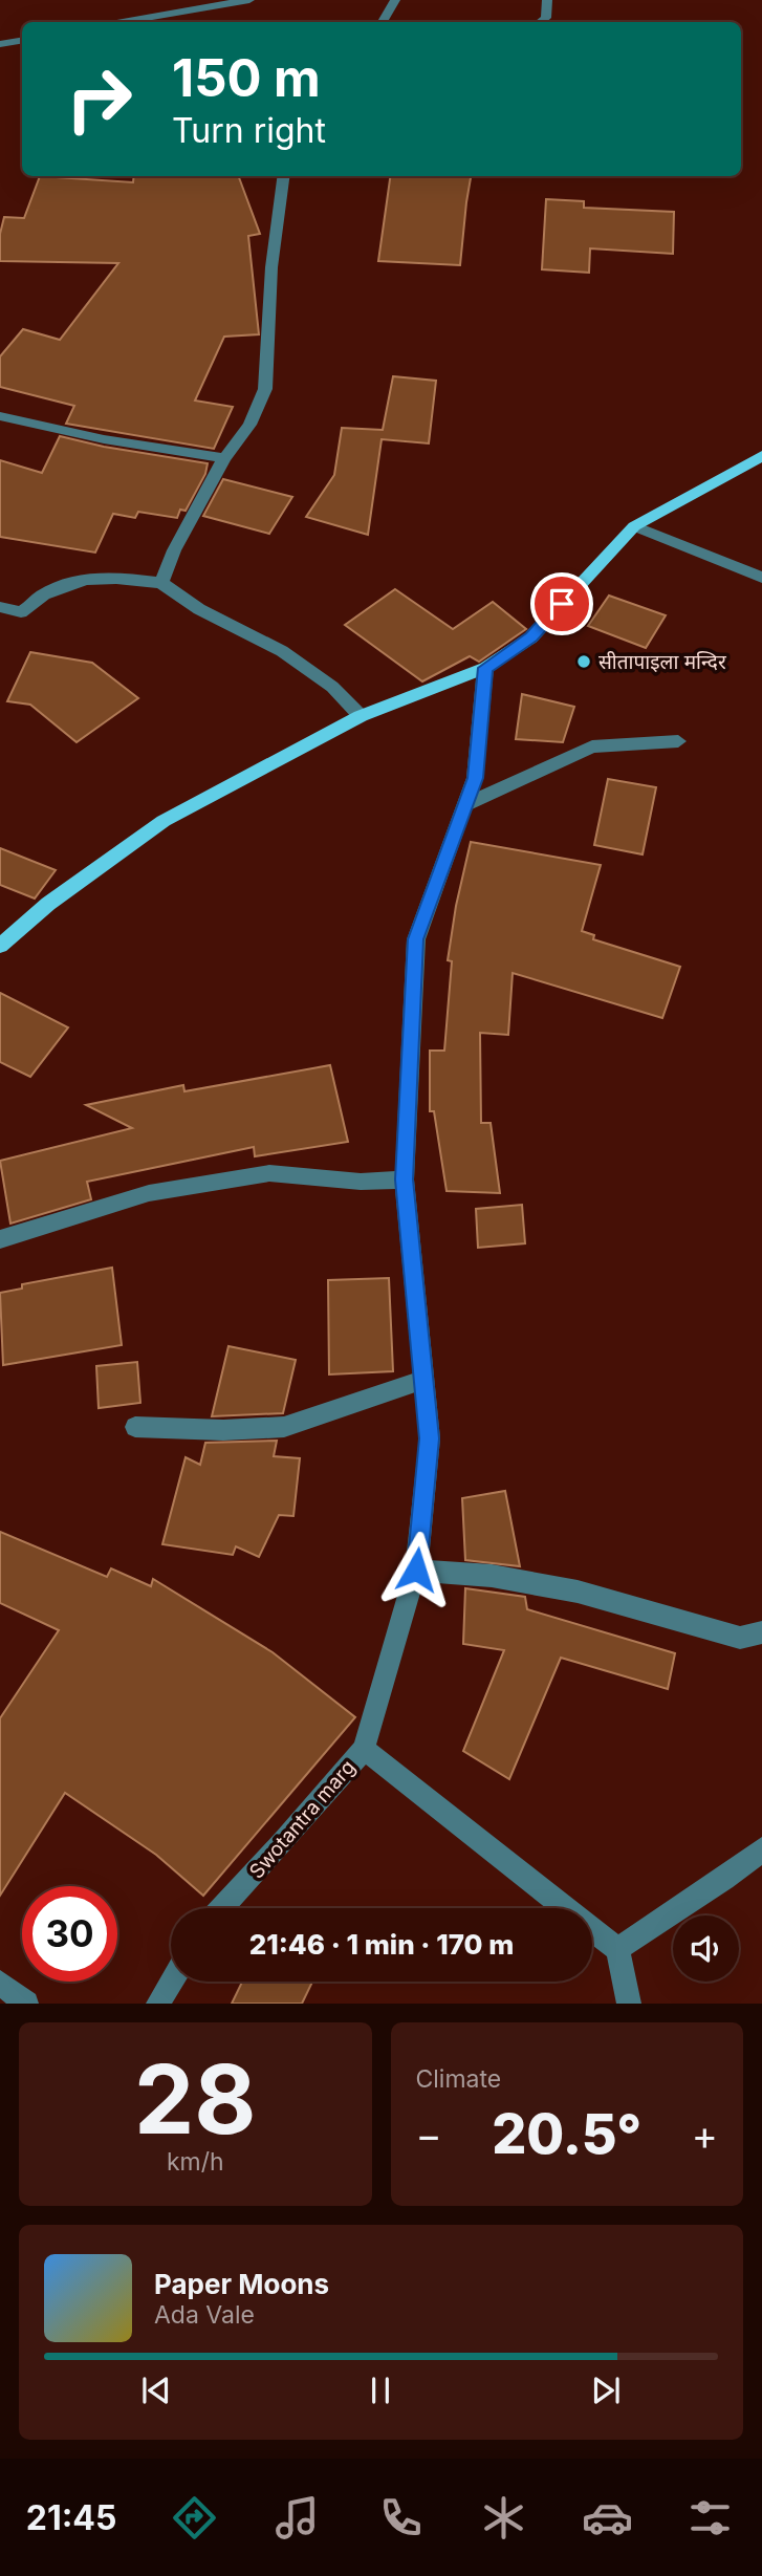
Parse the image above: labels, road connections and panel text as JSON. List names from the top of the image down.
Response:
{
  "streets": {
    "street": ["Swotantra marg"]
  },
  "places": ["सीतापाइला मन्दिर"],
  "page": {
    "turn": ["150 m", "Turn right"],
    "limit": "30",
    "trip": "21:46 · 1 min · 170 m",
    "tile": [
      ["28", "km/h"],
      "Climate"
    ],
    "heat": ["−", "20.5°", "+"],
    "song": ["Paper Moons", "Ada Vale"],
    "tabs": "21:45"
  }
}
